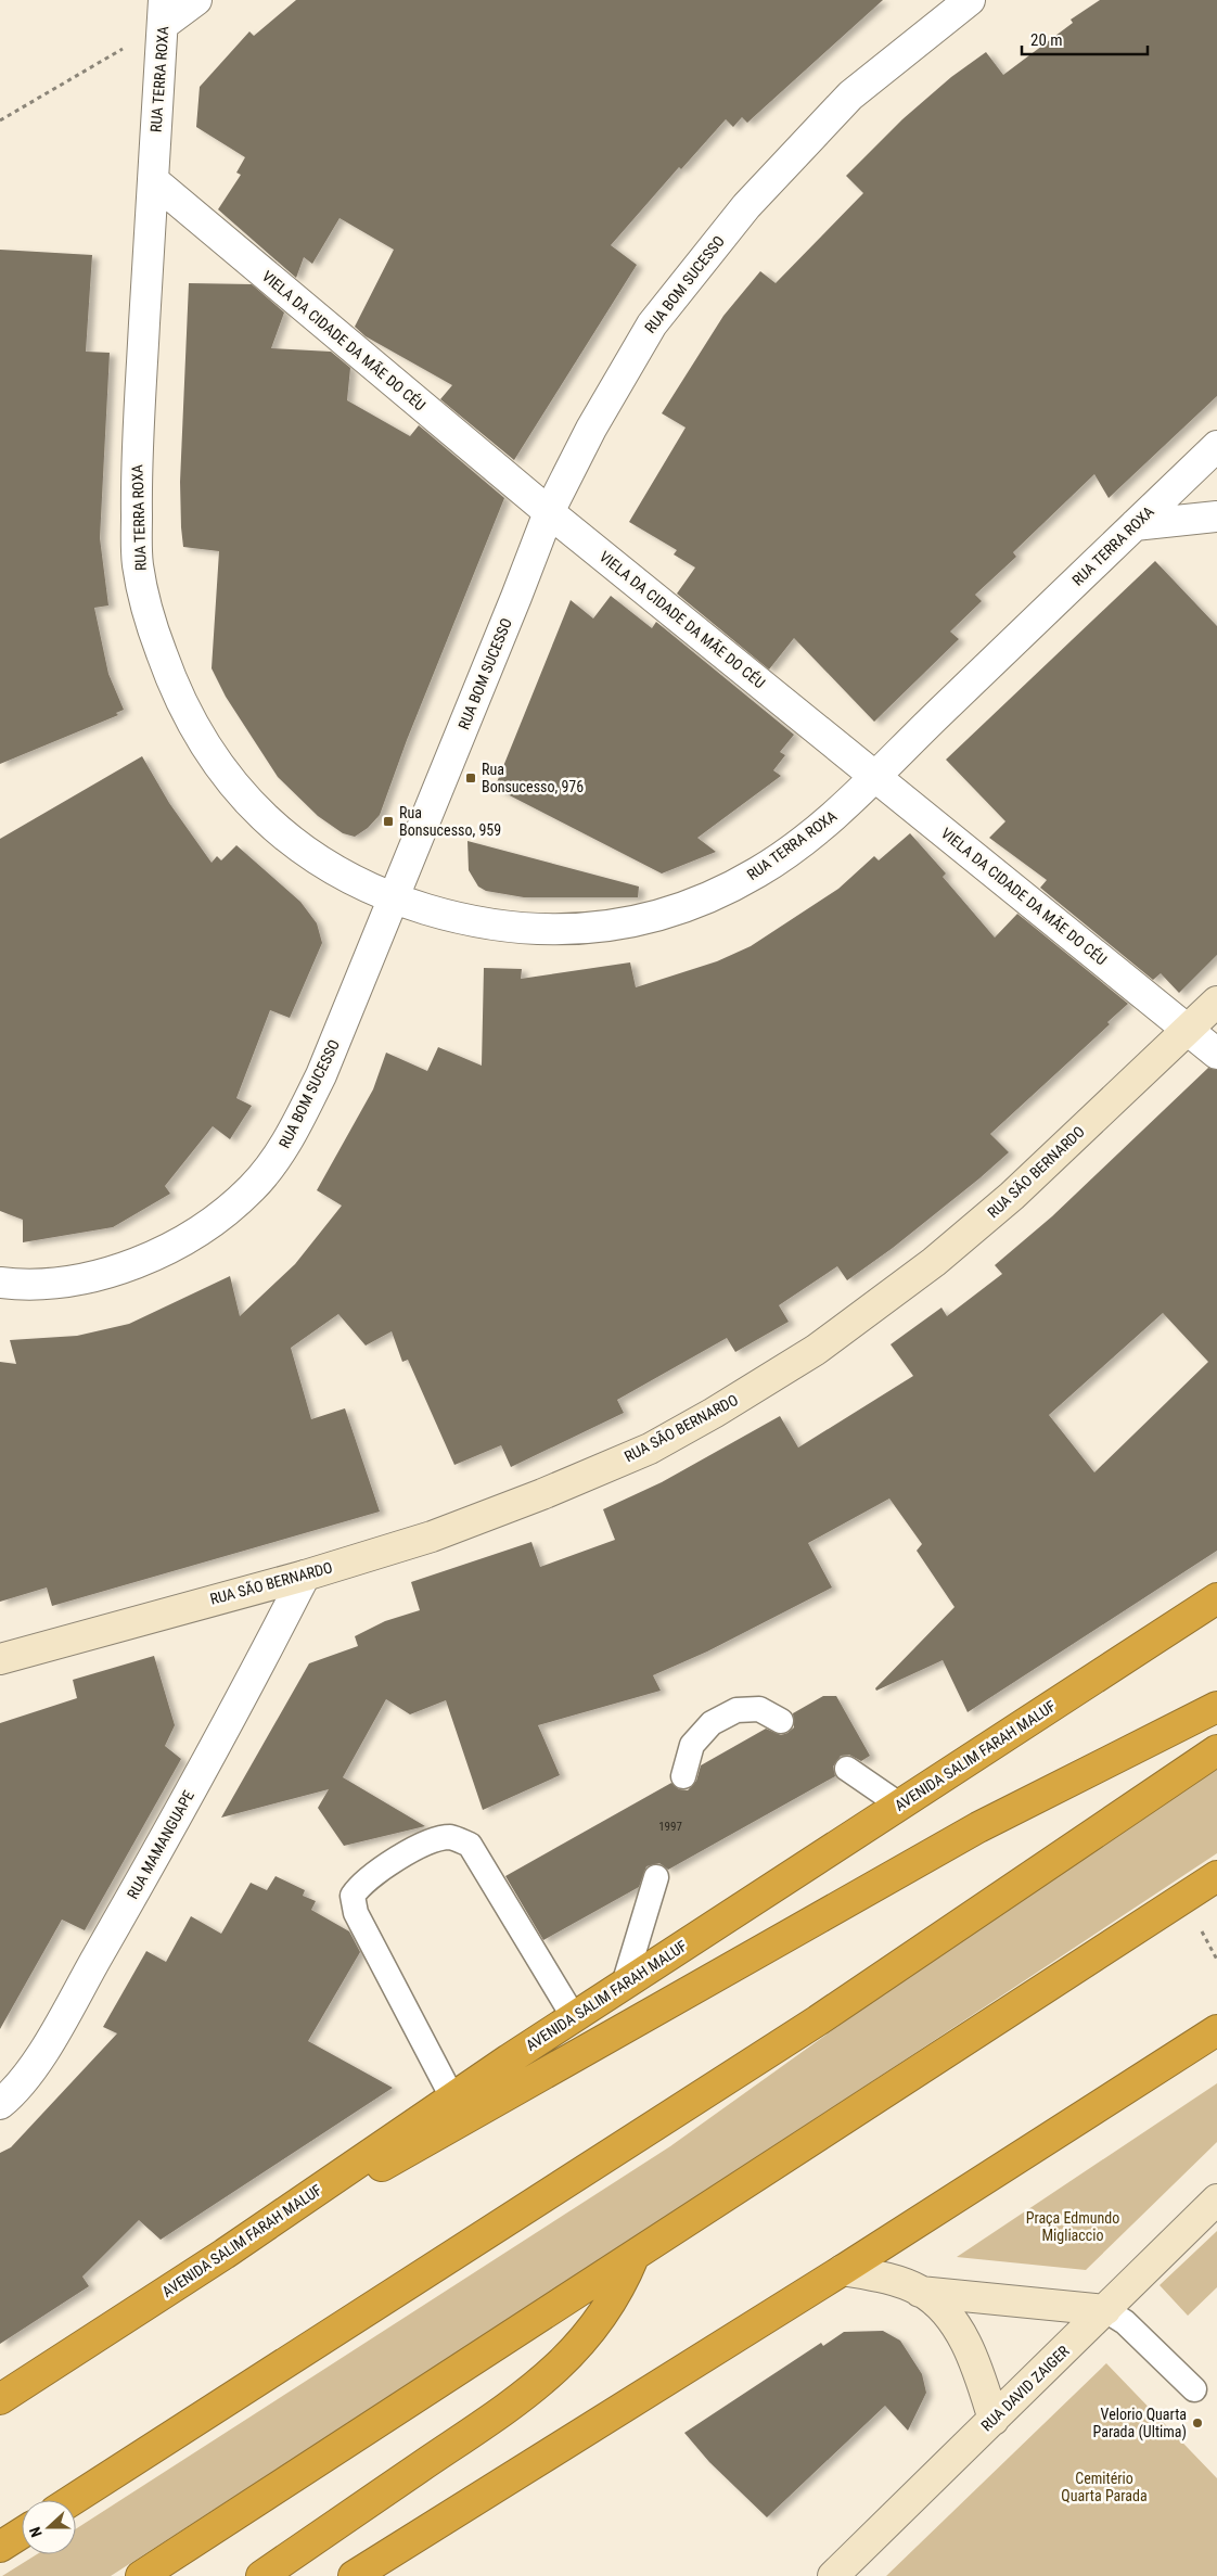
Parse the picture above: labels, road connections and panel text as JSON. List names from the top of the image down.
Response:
{
  "streets": {
    "highway": ["AVENIDA SALIM FARAH MALUF"],
    "street": [
      "RUA TERRA ROXA",
      "RUA BOM SUCESSO",
      "VIELA DA CIDADE DA MÃE DO CÉU",
      "RUA SÃO BERNARDO",
      "RUA MAMANGUAPE",
      "RUA DAVID ZAIGER"
    ]
  },
  "crossings": [
    ["RUA TERRA ROXA", "RUA BOM SUCESSO"],
    ["RUA TERRA ROXA", "VIELA DA CIDADE DA MÃE DO CÉU"],
    ["RUA BOM SUCESSO", "VIELA DA CIDADE DA MÃE DO CÉU"],
    ["VIELA DA CIDADE DA MÃE DO CÉU", "RUA SÃO BERNARDO"],
    ["RUA SÃO BERNARDO", "RUA MAMANGUAPE"]
  ],
  "parks": ["Praça Edmundo Migliaccio", "Cemitério Quarta Parada"],
  "places": {
    "transit": ["Rua Bonsucesso, 976", "Rua Bonsucesso, 959"],
    "other": ["Velorio Quarta Parada (Ultima)"]
  },
  "house_numbers": ["1997"],
  "scale_bar": "20 m",
  "north": "left"
}
